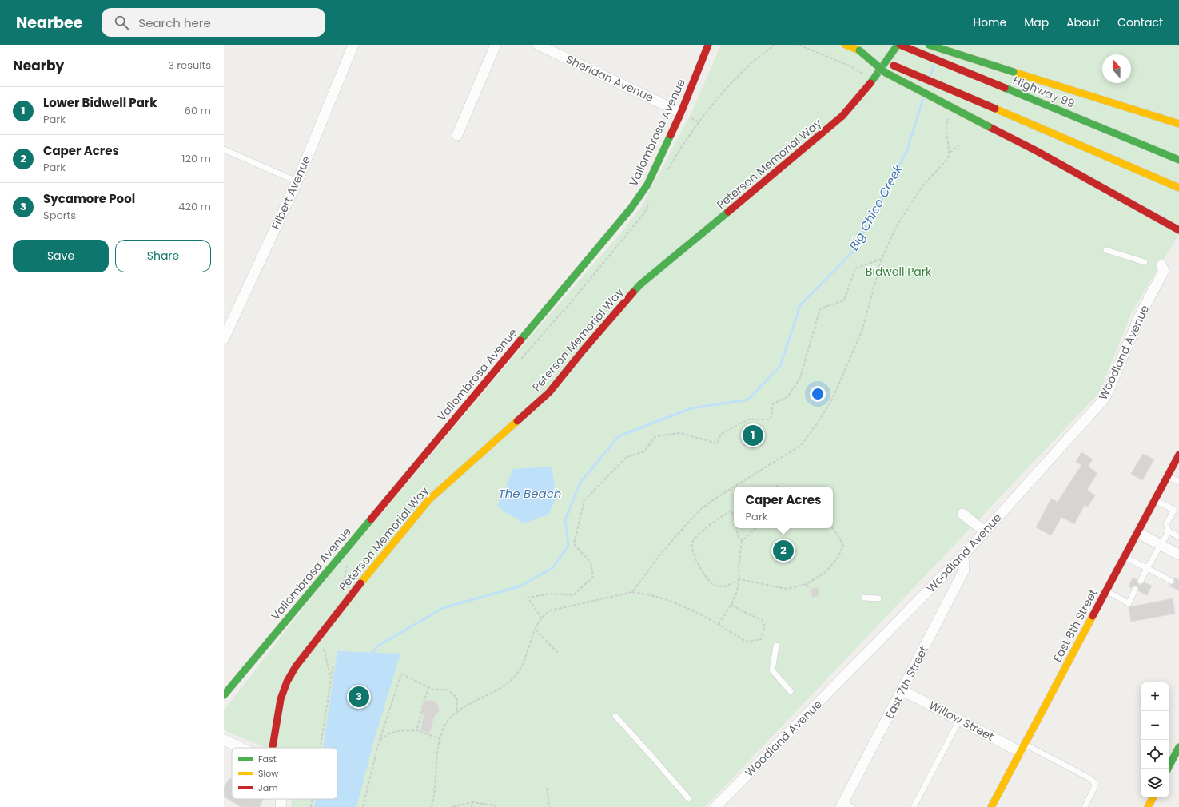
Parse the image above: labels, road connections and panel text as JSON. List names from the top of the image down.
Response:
{
  "streets": {
    "main road": [
      "Highway 99",
      "Vallombrosa Avenue",
      "Peterson Memorial Way",
      "East 8th Street"
    ],
    "street": [
      "Sheridan Avenue",
      "Filbert Avenue",
      "Woodland Avenue",
      "East 7th Street",
      "Willow Street"
    ]
  },
  "crossings": [
    ["Sheridan Avenue", "Vallombrosa Avenue"],
    ["Highway 99", "Peterson Memorial Way"],
    ["Woodland Avenue", "East 7th Street"],
    ["East 8th Street", "Willow Street"],
    ["East 7th Street", "Willow Street"]
  ],
  "water": ["Big Chico Creek", "The Beach"],
  "parks": ["Bidwell Park"],
  "legend": ["Fast", "Slow", "Jam"],
  "north": "top",
  "page": {
    "header": "Nearbee",
    "search": "Search here",
    "nav": [
      "Home",
      "Map",
      "About",
      "Contact"
    ],
    "heading": ["Nearby", "3 results"],
    "list": [
      {
        "mark": "1",
        "name": "Lower Bidwell Park",
        "note": "Park",
        "value": "60 m"
      },
      {
        "mark": "2",
        "name": "Caper Acres",
        "note": "Park",
        "value": "120 m"
      },
      {
        "mark": "3",
        "name": "Sycamore Pool",
        "note": "Sports",
        "value": "420 m"
      }
    ],
    "buttons": ["Save", "Share"],
    "pins": ["1", "2", "3"],
    "popup": ["Caper Acres", "Park"],
    "map_buttons": ["+", "−"]
  }
}
